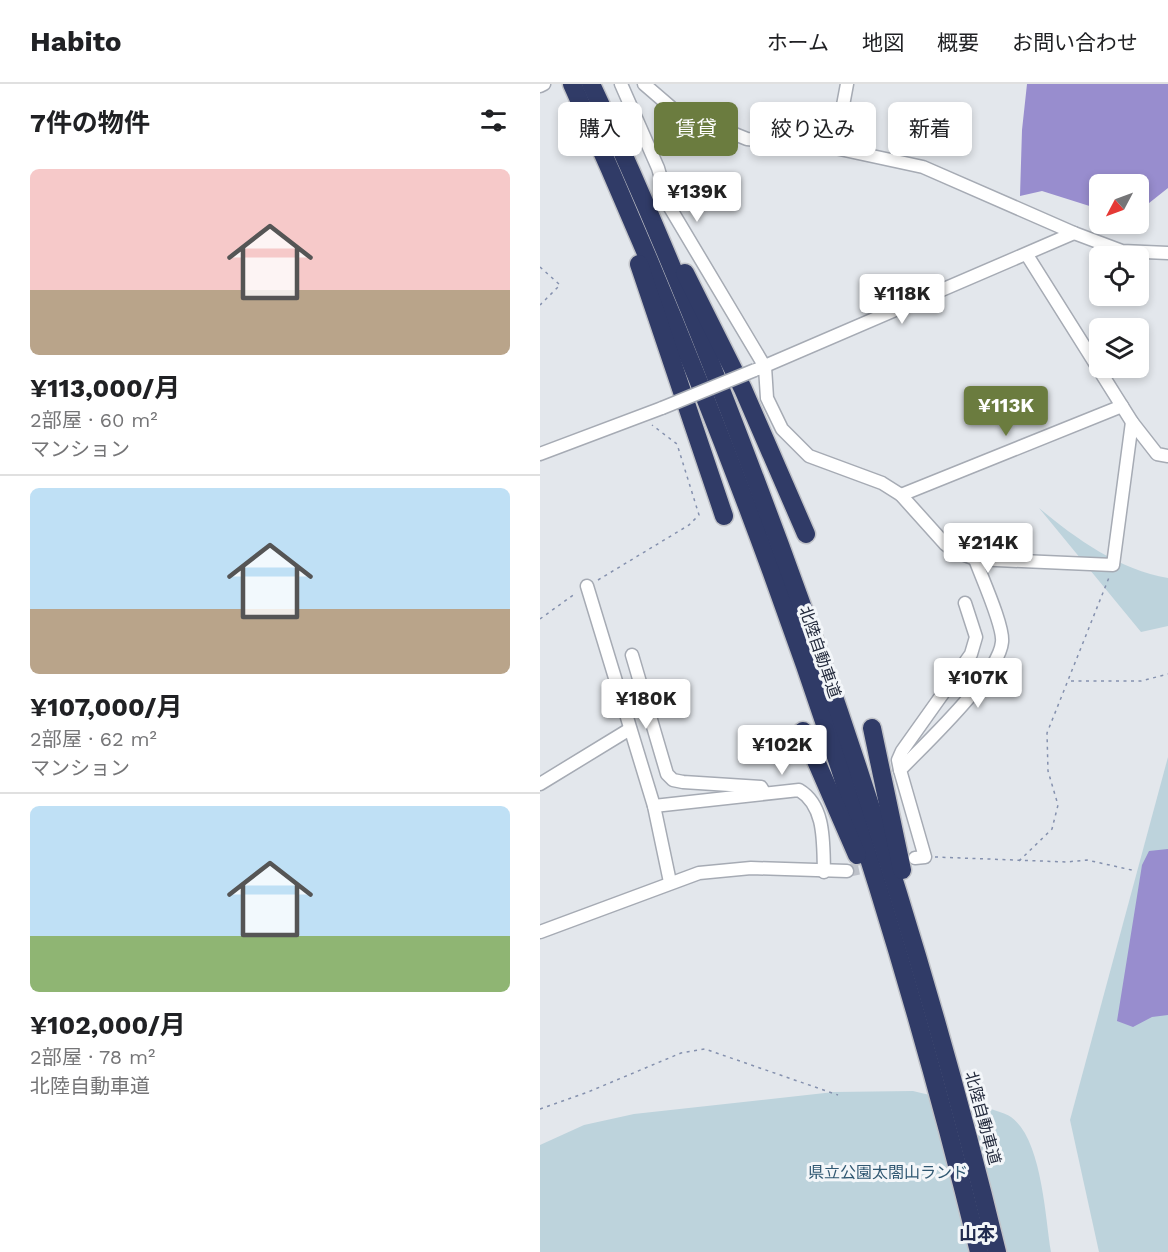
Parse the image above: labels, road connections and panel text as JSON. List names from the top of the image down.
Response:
{
  "streets": {
    "highway": ["北陸自動車道"]
  },
  "districts": ["山本"],
  "parks": ["県立公園太閤山ランド"],
  "north": "bottom left",
  "page": {
    "header": "Habito",
    "nav": [
      "ホーム",
      "地図",
      "概要",
      "お問い合わせ"
    ],
    "heading": "7件の物件",
    "chip": [
      "購入",
      "賃貸",
      "絞り込み",
      "新着"
    ],
    "list": [
      {
        "name": "¥113,000/月",
        "note": "2部屋 · 60 m² · マンション"
      },
      {
        "name": "¥107,000/月",
        "note": "2部屋 · 62 m² · マンション"
      },
      {
        "name": "¥102,000/月",
        "note": "2部屋 · 78 m² · 北陸自動車道"
      }
    ],
    "price": [
      "¥139K",
      "¥118K",
      "¥113K",
      "¥214K",
      "¥107K",
      "¥180K",
      "¥102K"
    ]
  }
}
